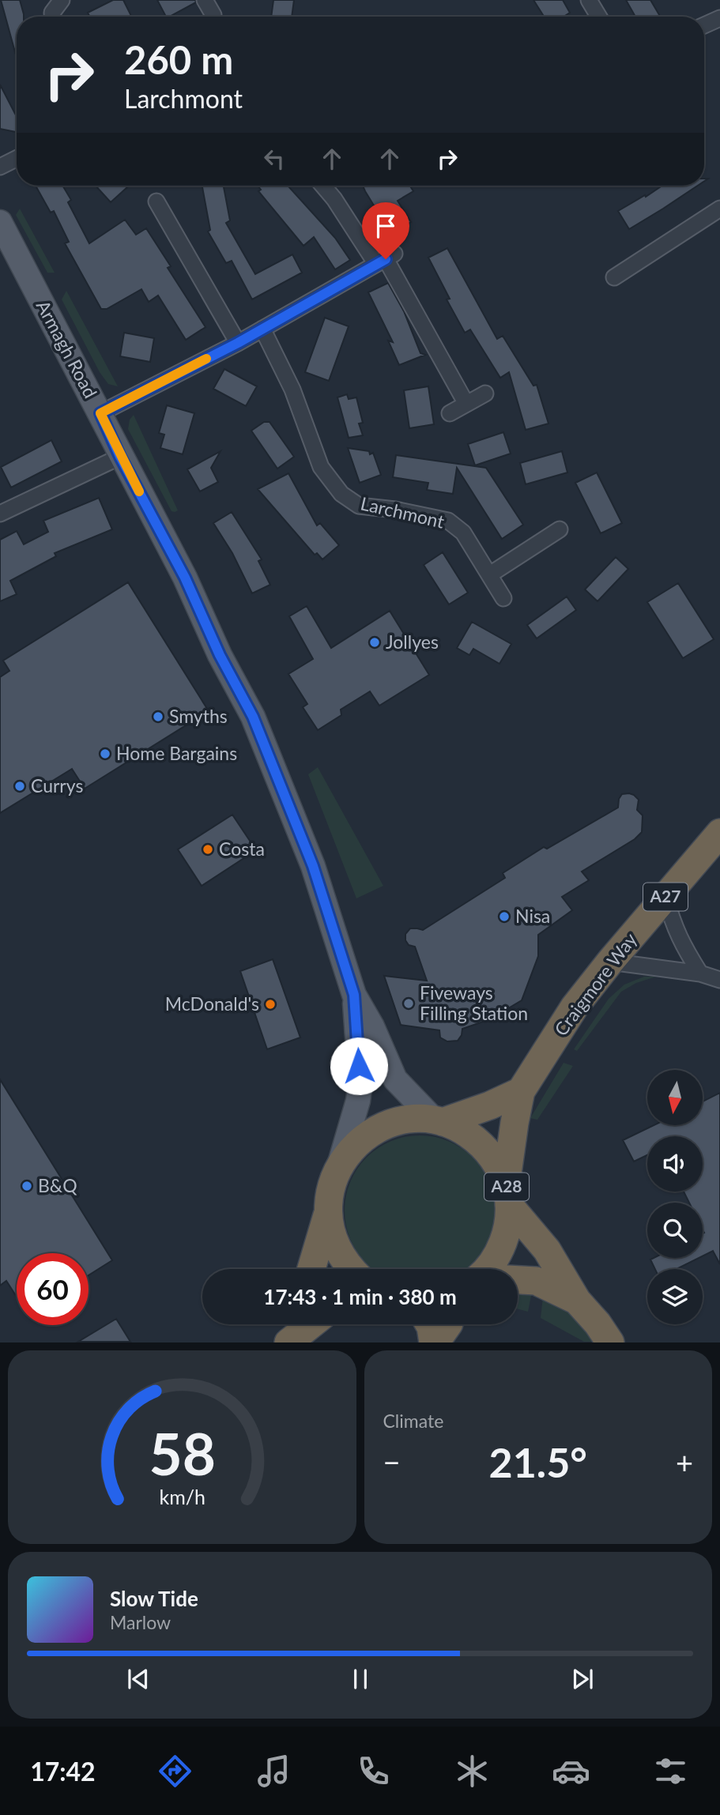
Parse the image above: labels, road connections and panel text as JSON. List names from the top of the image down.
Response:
{
  "streets": {
    "highway": ["A27", "Craigmore Way", "A28"],
    "main road": ["Armagh Road"],
    "street": ["Larchmont"]
  },
  "crossings": [
    ["Armagh Road", "A28"],
    ["Craigmore Way", "A28"]
  ],
  "places": [
    "Jollyes",
    "Smyths",
    "Home Bargains",
    "Currys",
    "Costa",
    "Nisa",
    "Fiveways Filling Station",
    "McDonald's",
    "B&Q"
  ],
  "north": "bottom",
  "page": {
    "turn": ["260 m", "Larchmont"],
    "limit": "60",
    "trip": "17:43 · 1 min · 380 m",
    "tile": "Climate",
    "heat": ["−", "21.5°", "+"],
    "song": ["Slow Tide", "Marlow"],
    "tabs": "17:42",
    "gauge": ["58", "km/h"]
  }
}
